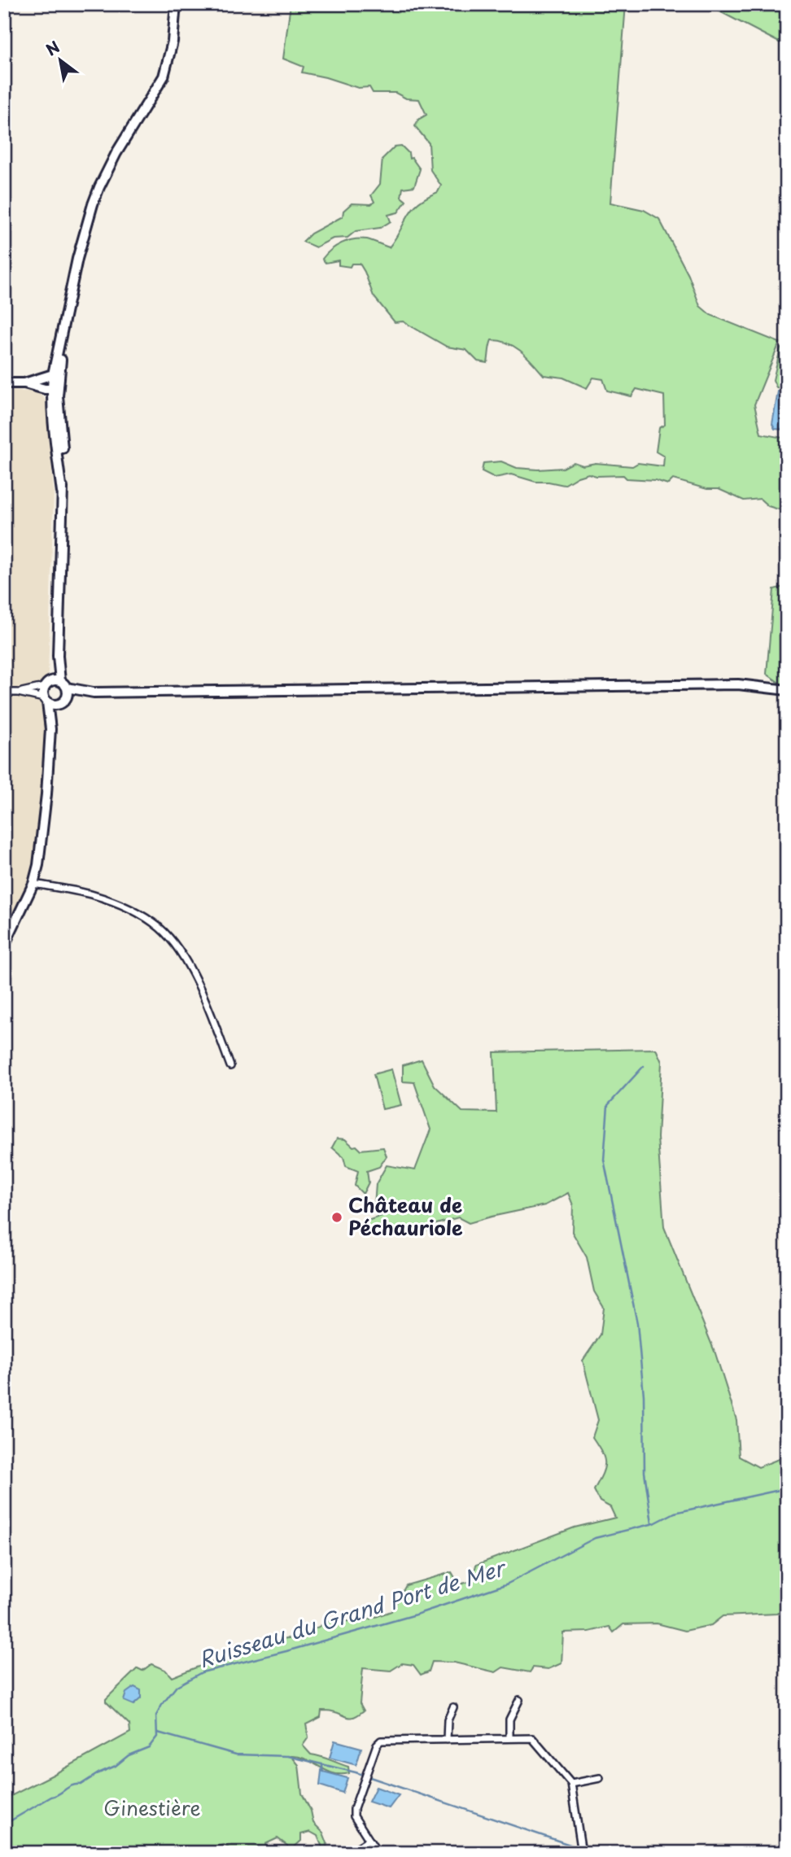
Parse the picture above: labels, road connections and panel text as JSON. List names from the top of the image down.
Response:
{
  "water": ["Ruisseau du Grand Port de Mer"],
  "parks": ["Ginestière"],
  "places": ["Château de Péchauriole"],
  "north": "top left"
}
